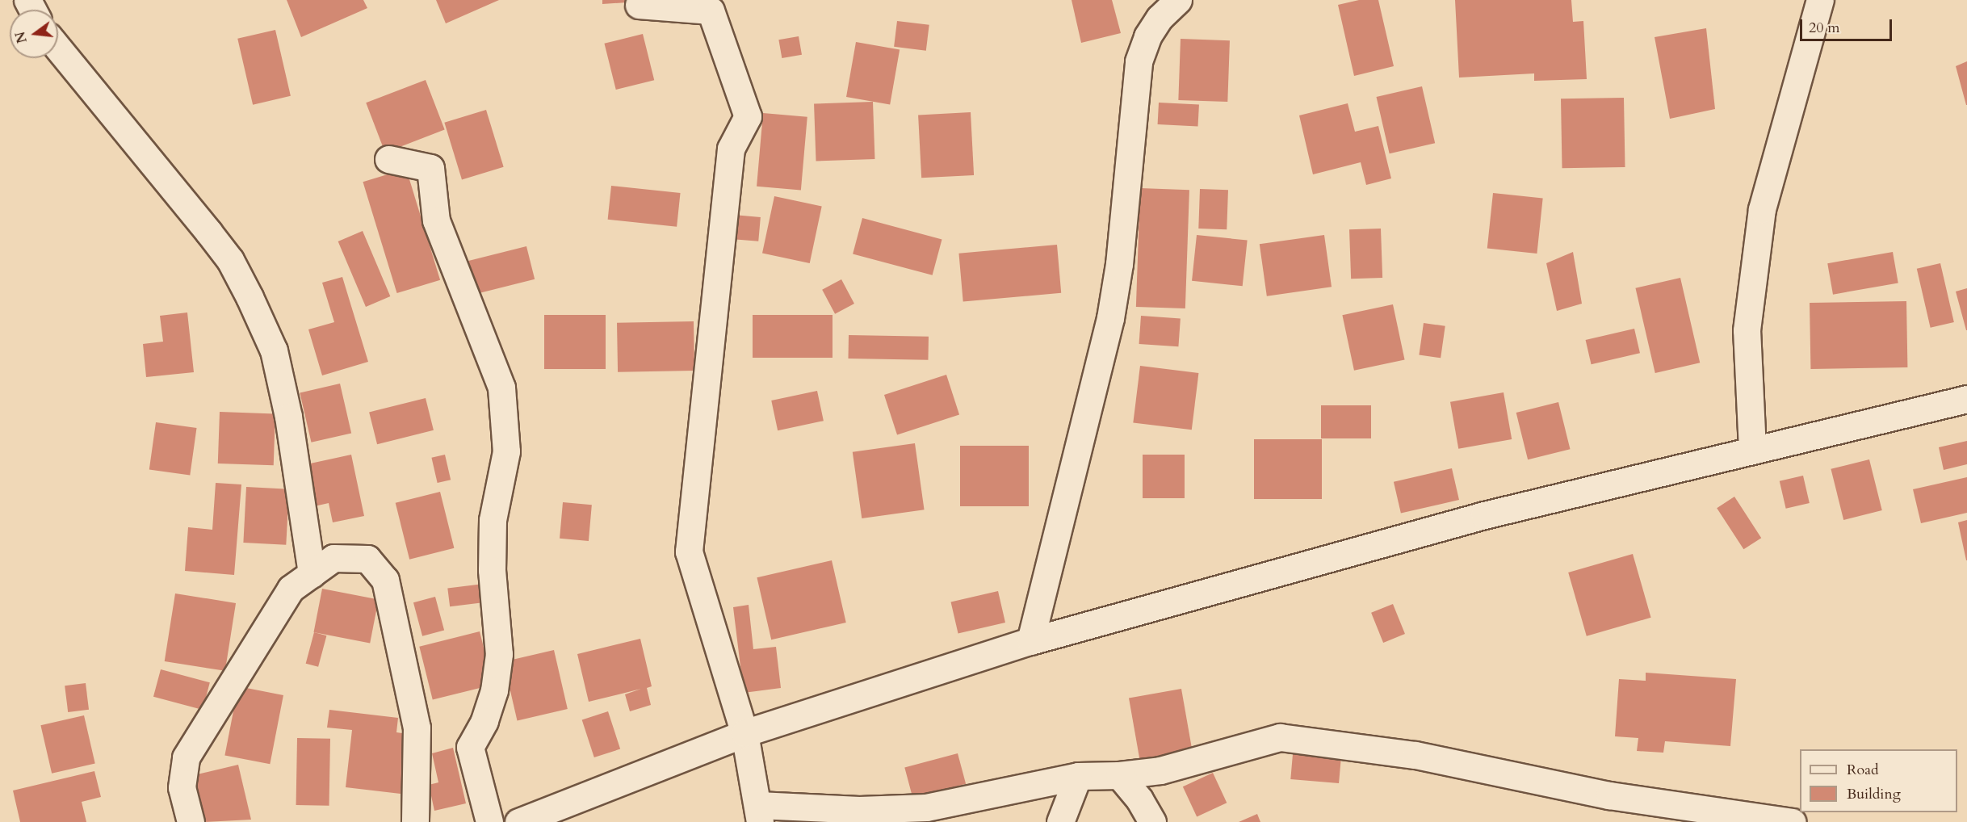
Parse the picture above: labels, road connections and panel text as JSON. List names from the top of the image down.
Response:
{
  "legend": ["Road", "Building"],
  "scale_bar": "20 m",
  "north": "left"
}
